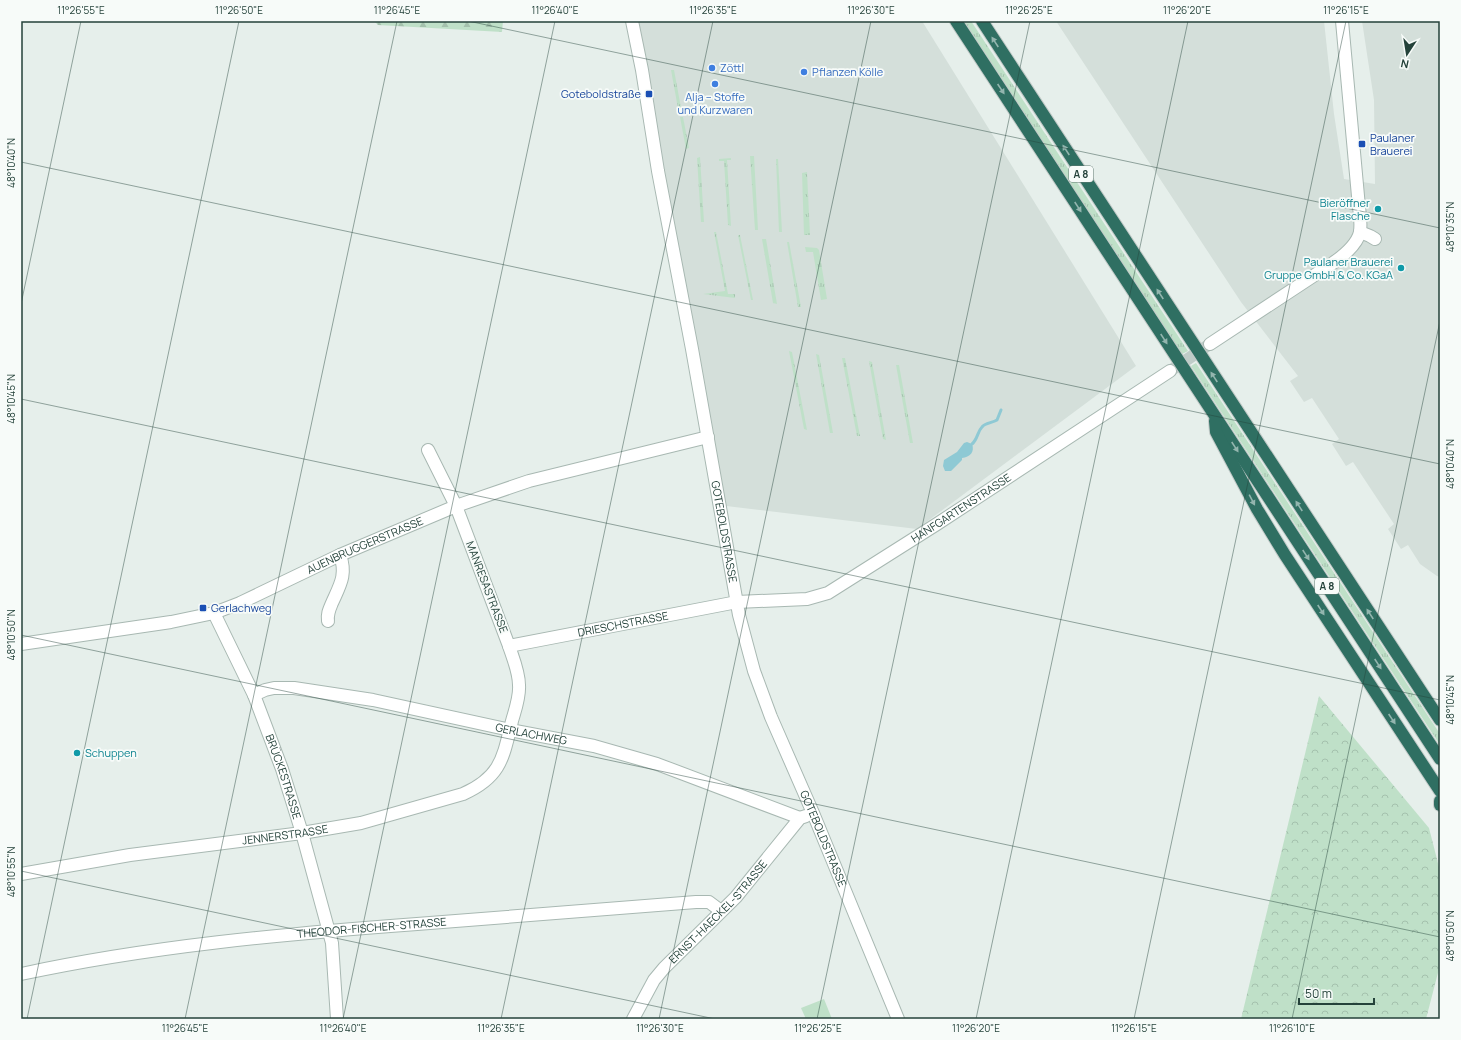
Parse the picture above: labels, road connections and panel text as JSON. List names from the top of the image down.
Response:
{
  "streets": {
    "highway": ["A 8"],
    "street": [
      "HANFGARTENSTRASSE",
      "GOTEBOLDSTRASSE",
      "AUENBRUGGERSTRASSE",
      "MANRESASTRASSE",
      "DRIESCHSTRASSE",
      "GERLACHWEG",
      "BRÜCKESTRASSE",
      "JENNERSTRASSE",
      "ERNST-HAECKEL-STRASSE",
      "THEODOR-FISCHER-STRASSE"
    ]
  },
  "crossings": [
    ["HANFGARTENSTRASSE", "GOTEBOLDSTRASSE"],
    ["HANFGARTENSTRASSE", "DRIESCHSTRASSE"],
    ["GOTEBOLDSTRASSE", "AUENBRUGGERSTRASSE"],
    ["GOTEBOLDSTRASSE", "DRIESCHSTRASSE"],
    ["GOTEBOLDSTRASSE", "ERNST-HAECKEL-STRASSE"],
    ["AUENBRUGGERSTRASSE", "MANRESASTRASSE"],
    ["AUENBRUGGERSTRASSE", "BRÜCKESTRASSE"],
    ["MANRESASTRASSE", "DRIESCHSTRASSE"],
    ["MANRESASTRASSE", "GERLACHWEG"],
    ["MANRESASTRASSE", "JENNERSTRASSE"],
    ["GERLACHWEG", "BRÜCKESTRASSE"],
    ["GERLACHWEG", "JENNERSTRASSE"],
    ["GERLACHWEG", "ERNST-HAECKEL-STRASSE"],
    ["BRÜCKESTRASSE", "JENNERSTRASSE"],
    ["BRÜCKESTRASSE", "THEODOR-FISCHER-STRASSE"],
    ["ERNST-HAECKEL-STRASSE", "THEODOR-FISCHER-STRASSE"]
  ],
  "places": {
    "other": [
      "Zöttl",
      "Pflanzen Kölle",
      "Alja – Stoffe und Kurzwaren",
      "Bieröffner Flasche",
      "Paulaner Brauerei Gruppe GmbH & Co. KGaA",
      "Schuppen"
    ],
    "transit": ["Goteboldstraße", "Paulaner Brauerei", "Gerlachweg"]
  },
  "scale_bar": "50 m",
  "north": "bottom",
  "coordinates": [
    "11°26'55\"E",
    "11°26'50\"E",
    "11°26'45\"E",
    "11°26'40\"E",
    "11°26'35\"E",
    "11°26'30\"E",
    "11°26'25\"E",
    "11°26'20\"E",
    "11°26'15\"E",
    "48°10'40\"N",
    "48°10'35\"N",
    "48°10'45\"N",
    "48°10'50\"N",
    "48°10'55\"N",
    "11°26'10\"E"
  ]
}
